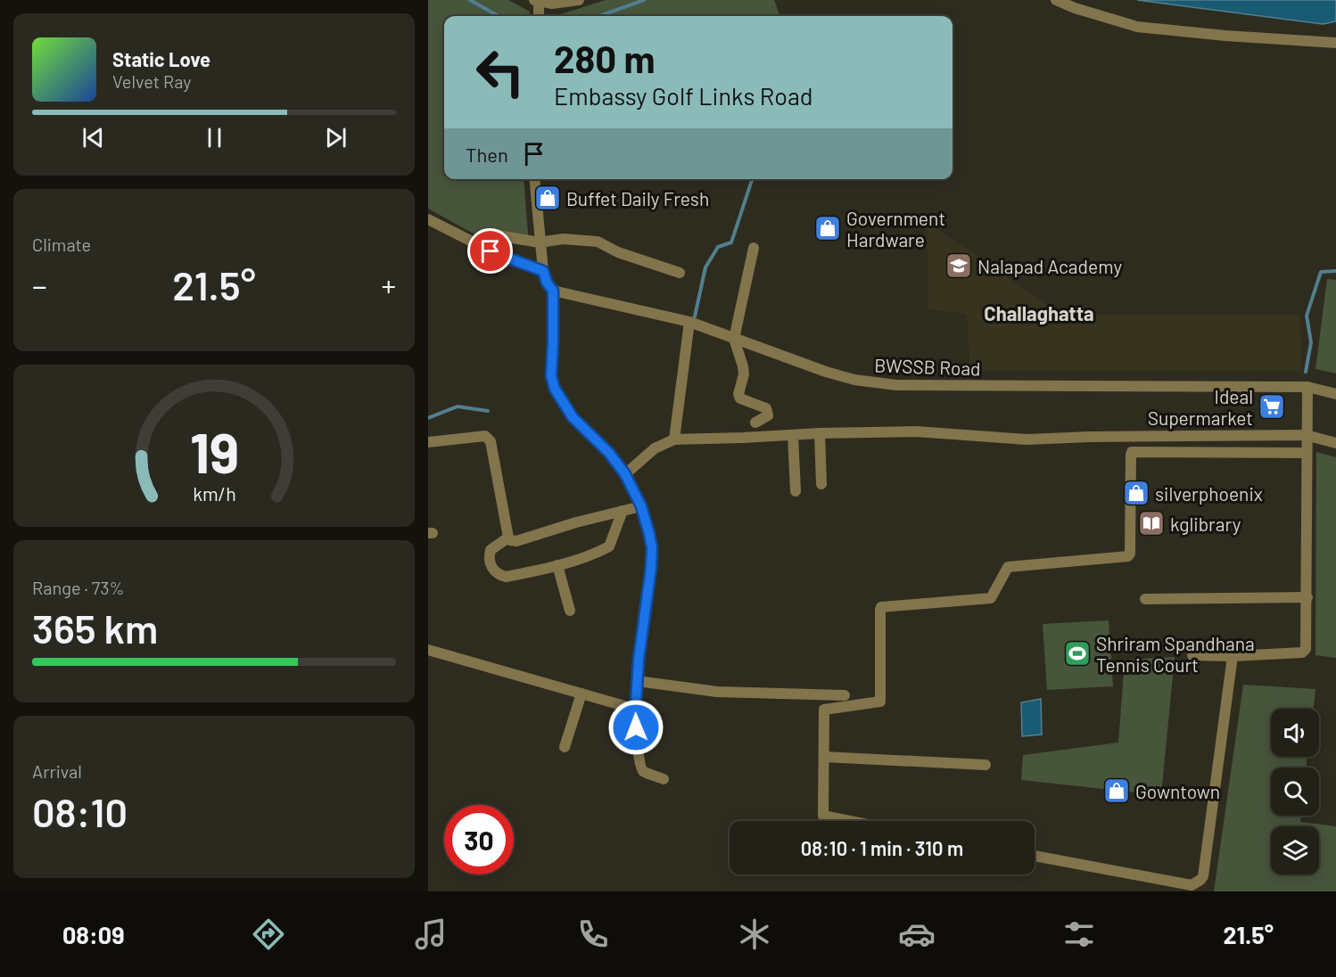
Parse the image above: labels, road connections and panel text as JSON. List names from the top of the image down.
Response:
{
  "streets": {
    "street": ["BWSSB Road"]
  },
  "districts": ["Challaghatta"],
  "places": {
    "shop": [
      "Buffet Daily Fresh",
      "Government Hardware",
      "silverphoenix",
      "Gowntown"
    ],
    "school or university": ["Nalapad Academy"],
    "supermarket": ["Ideal Supermarket"],
    "library": ["kglibrary"],
    "sports": ["Shriram Spandhana Tennis Court"]
  },
  "page": {
    "turn": ["280 m", "Embassy Golf Links Road"],
    "song": ["Static Love", "Velvet Ray"],
    "then": "Then",
    "tile": [
      "Climate",
      ["Range · 73%", "365 km"],
      ["Arrival", "08:10"]
    ],
    "heat": ["−", "21.5°", "+"],
    "limit": "30",
    "trip": "08:10 · 1 min · 310 m",
    "tabs": ["08:09", "21.5°"],
    "gauge": ["19", "km/h"]
  }
}
